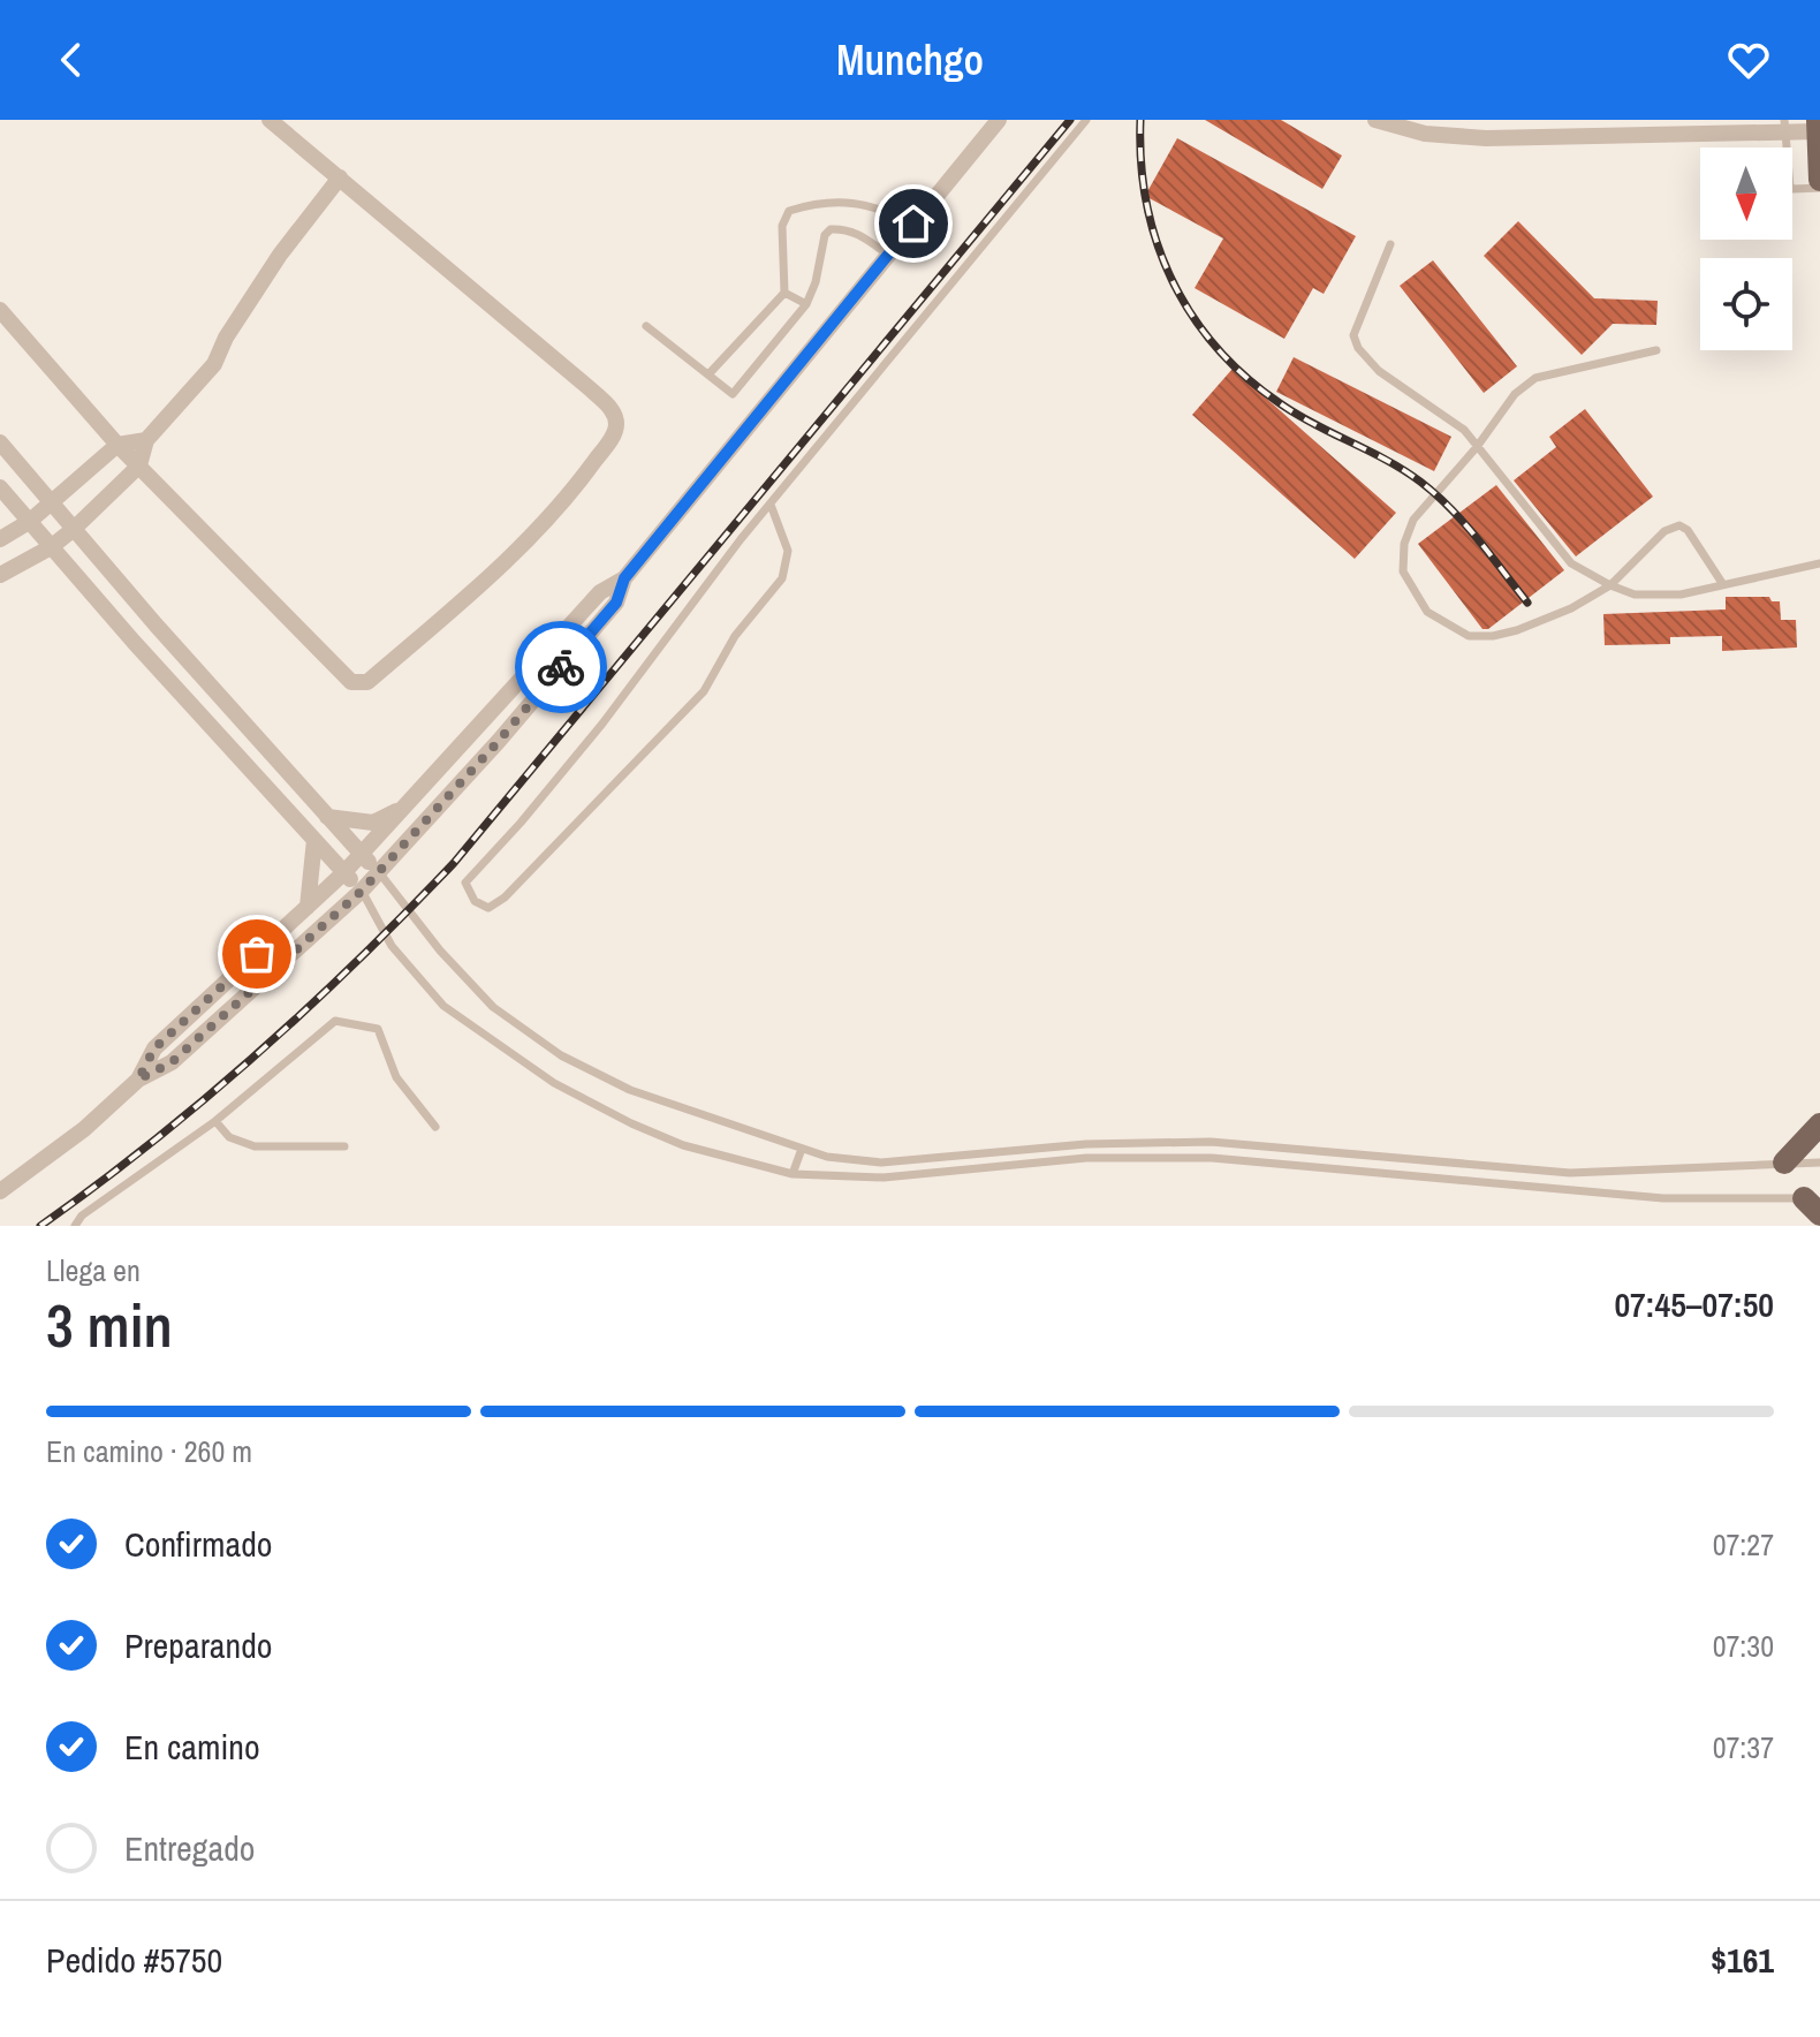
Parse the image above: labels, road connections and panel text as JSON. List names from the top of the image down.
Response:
{
  "north": "bottom",
  "page": {
    "header": "Munchgo",
    "heading": ["3 min", "Llega en", "07:45–07:50"],
    "panel": ["Pedido #5750", "$161"],
    "bar": "En camino · 260 m",
    "list": [
      ["Confirmado", "07:27"],
      ["Preparando", "07:30"],
      ["En camino", "07:37"],
      "Entregado"
    ]
  }
}
